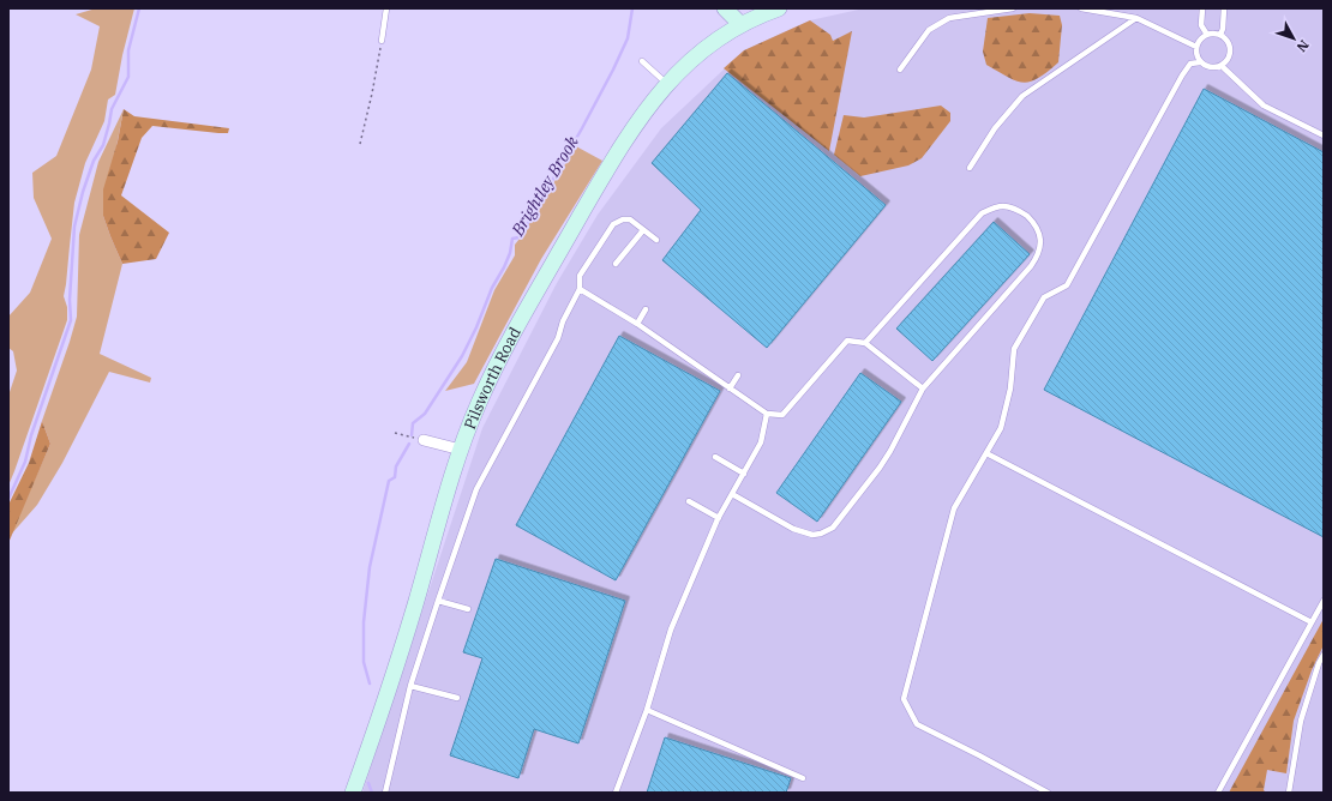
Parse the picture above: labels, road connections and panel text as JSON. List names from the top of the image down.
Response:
{
  "streets": {
    "street": ["Pilsworth Road"]
  },
  "water": ["Brightley Brook"],
  "north": "bottom right"
}
